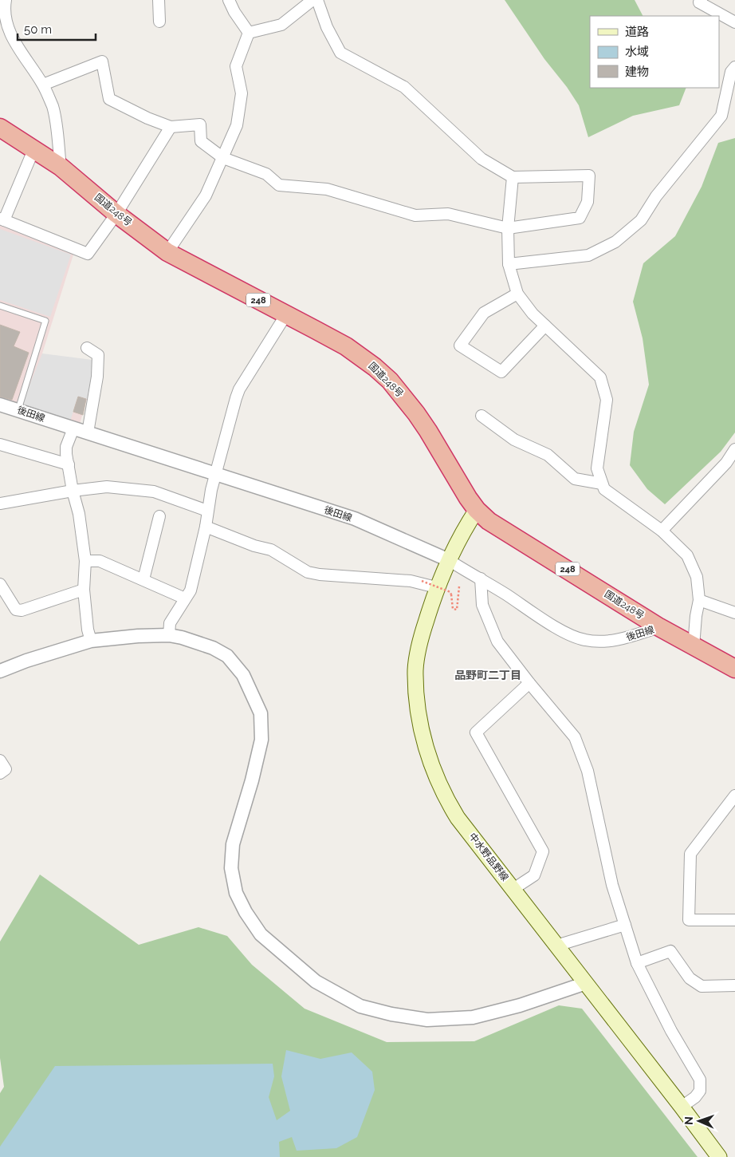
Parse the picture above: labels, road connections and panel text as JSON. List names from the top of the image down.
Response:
{
  "streets": {
    "highway": ["国道248号", "248"],
    "main road": ["中水野品野線"],
    "street": ["後田線"]
  },
  "crossings": [
    ["国道248号", "後田線"],
    ["国道248号", "中水野品野線"],
    ["後田線", "中水野品野線"]
  ],
  "districts": ["品野町二丁目"],
  "legend": ["道路", "水域", "建物"],
  "scale_bar": "50 m",
  "north": "left"
}
